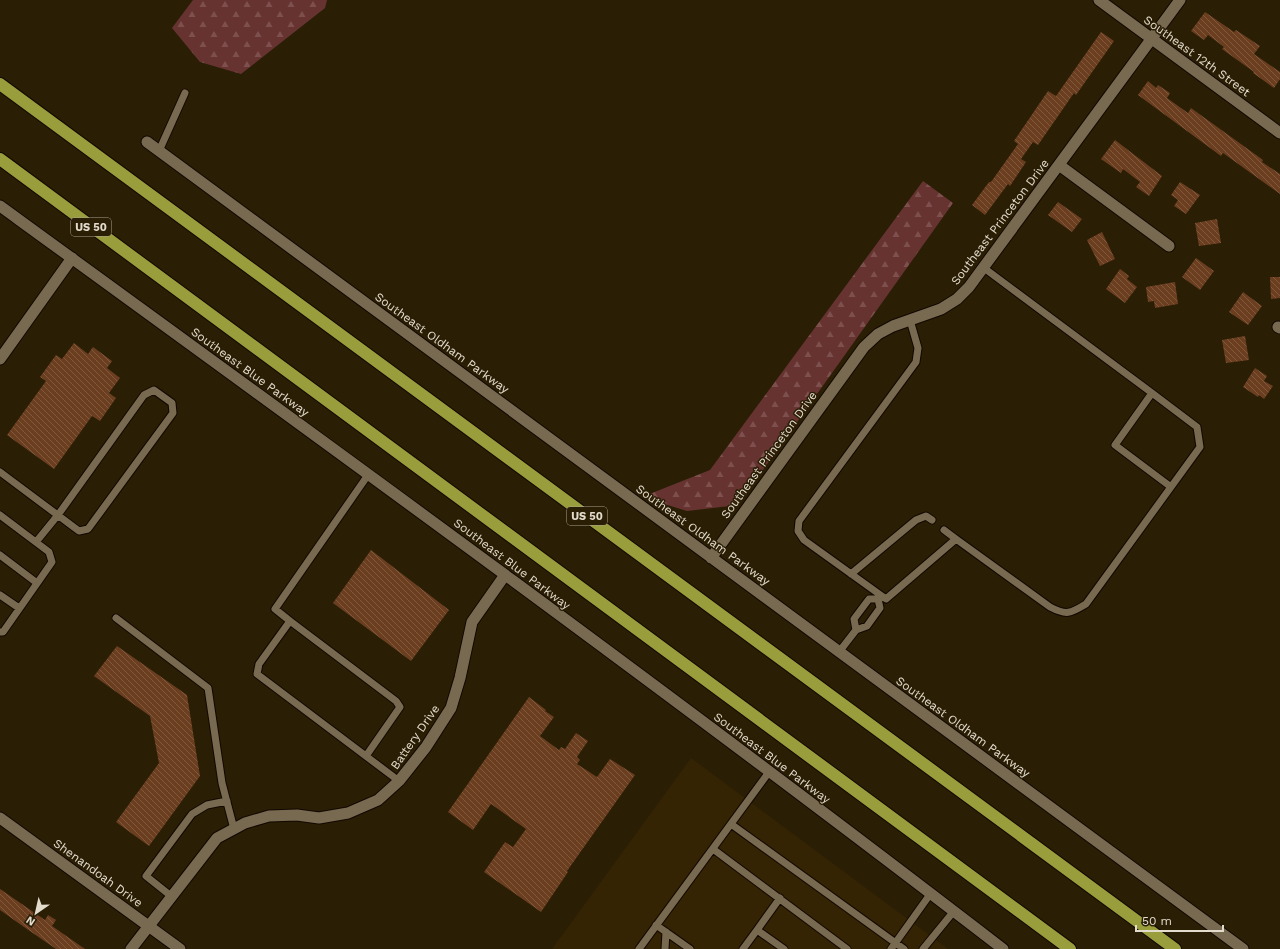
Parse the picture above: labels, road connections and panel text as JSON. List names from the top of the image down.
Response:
{
  "streets": {
    "highway": ["US 50"],
    "street": [
      "Southeast 12th Street",
      "Southeast Princeton Drive",
      "Southeast Oldham Parkway",
      "Southeast Blue Parkway",
      "Battery Drive",
      "Shenandoah Drive"
    ]
  },
  "crossings": [
    ["Southeast 12th Street", "Southeast Princeton Drive"],
    ["Southeast Princeton Drive", "Southeast Oldham Parkway"],
    ["Southeast Blue Parkway", "Battery Drive"],
    ["Battery Drive", "Shenandoah Drive"]
  ],
  "scale_bar": "50 m",
  "north": "bottom left"
}
